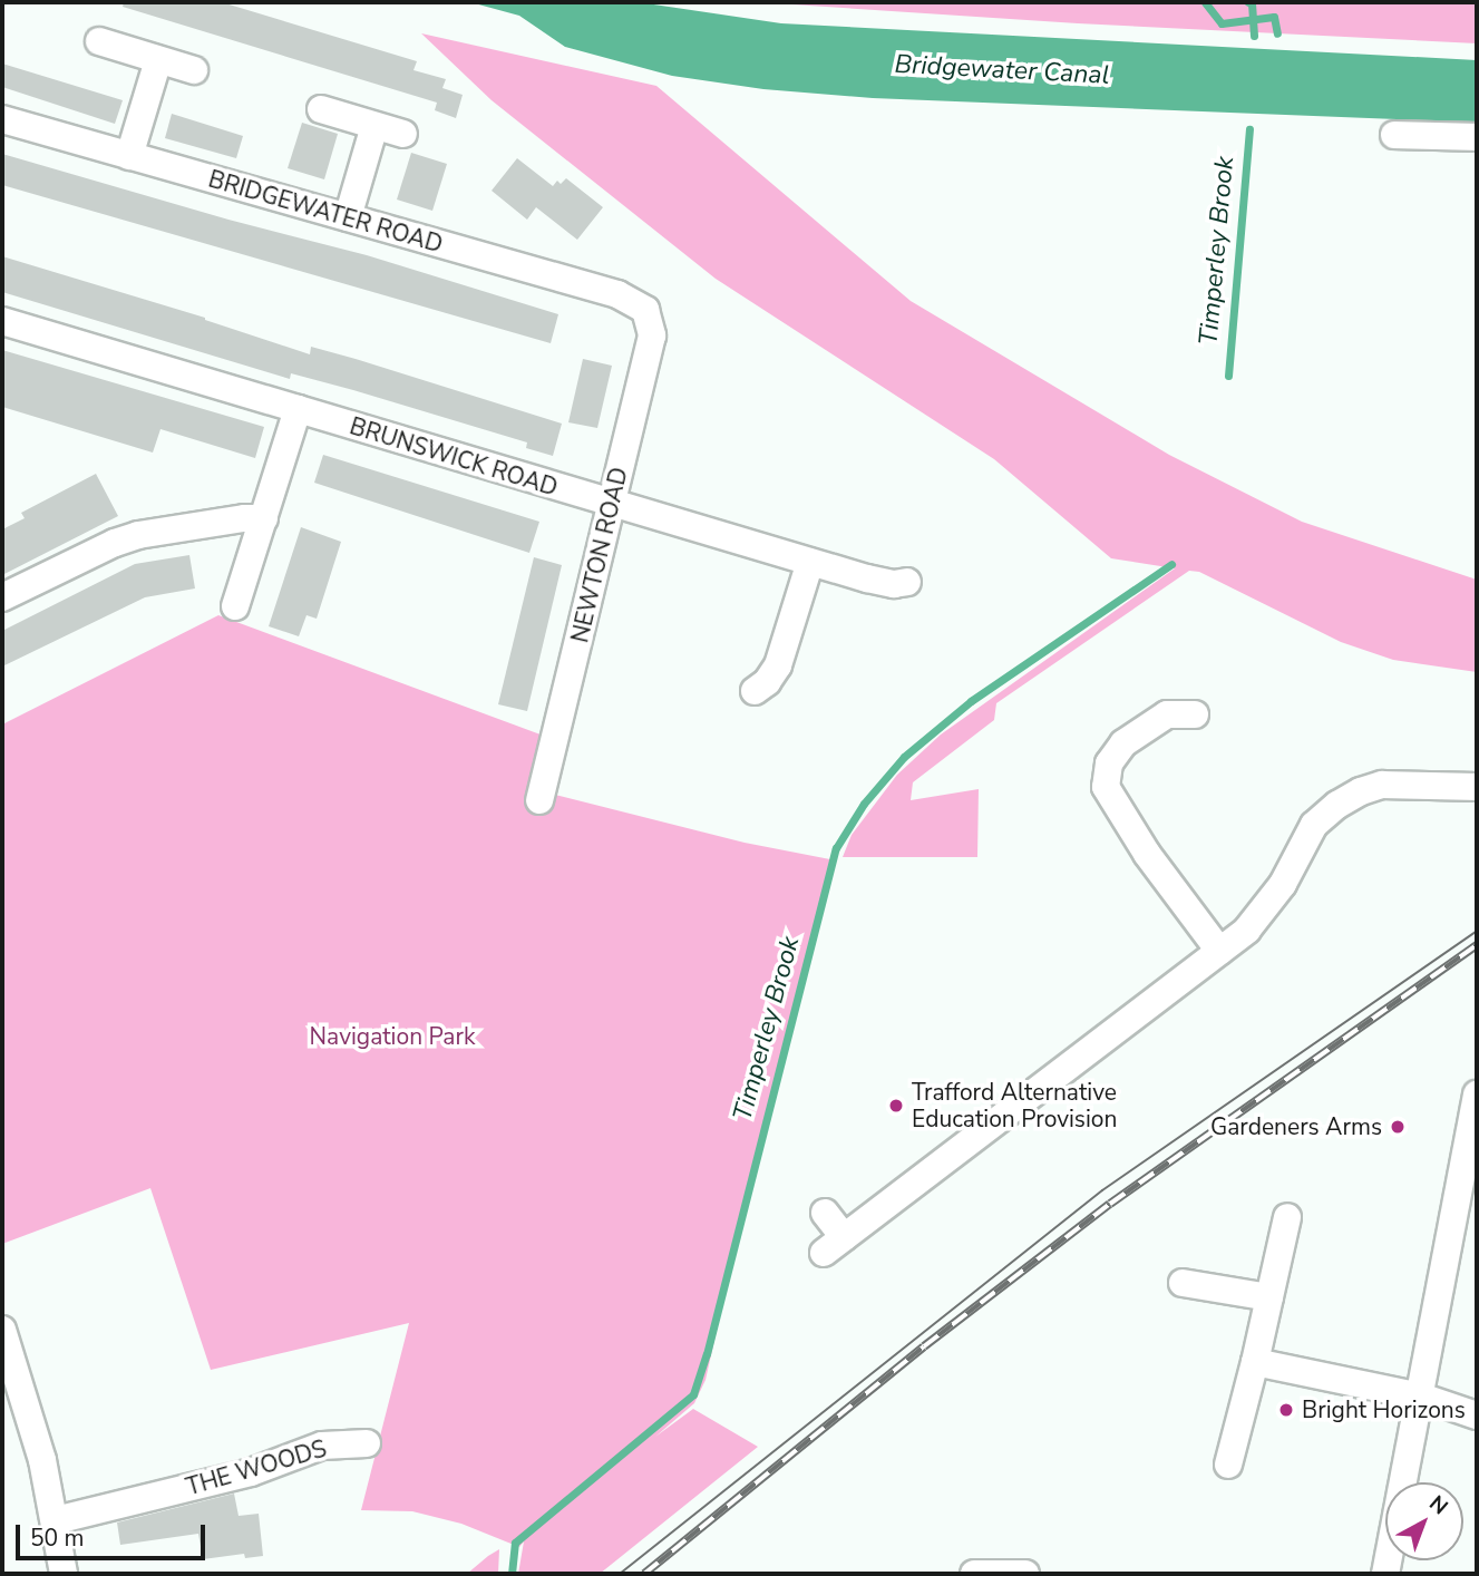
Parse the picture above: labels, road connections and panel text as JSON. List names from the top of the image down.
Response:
{
  "streets": {
    "street": [
      "BRIDGEWATER ROAD",
      "BRUNSWICK ROAD",
      "NEWTON ROAD",
      "THE WOODS"
    ]
  },
  "crossings": [
    ["BRIDGEWATER ROAD", "NEWTON ROAD"],
    ["BRUNSWICK ROAD", "NEWTON ROAD"]
  ],
  "water": ["Bridgewater Canal", "Timperley Brook"],
  "parks": ["Navigation Park"],
  "places": ["Trafford Alternative Education Provision", "Gardeners Arms", "Bright Horizons"],
  "scale_bar": "50 m",
  "north": "top right"
}
